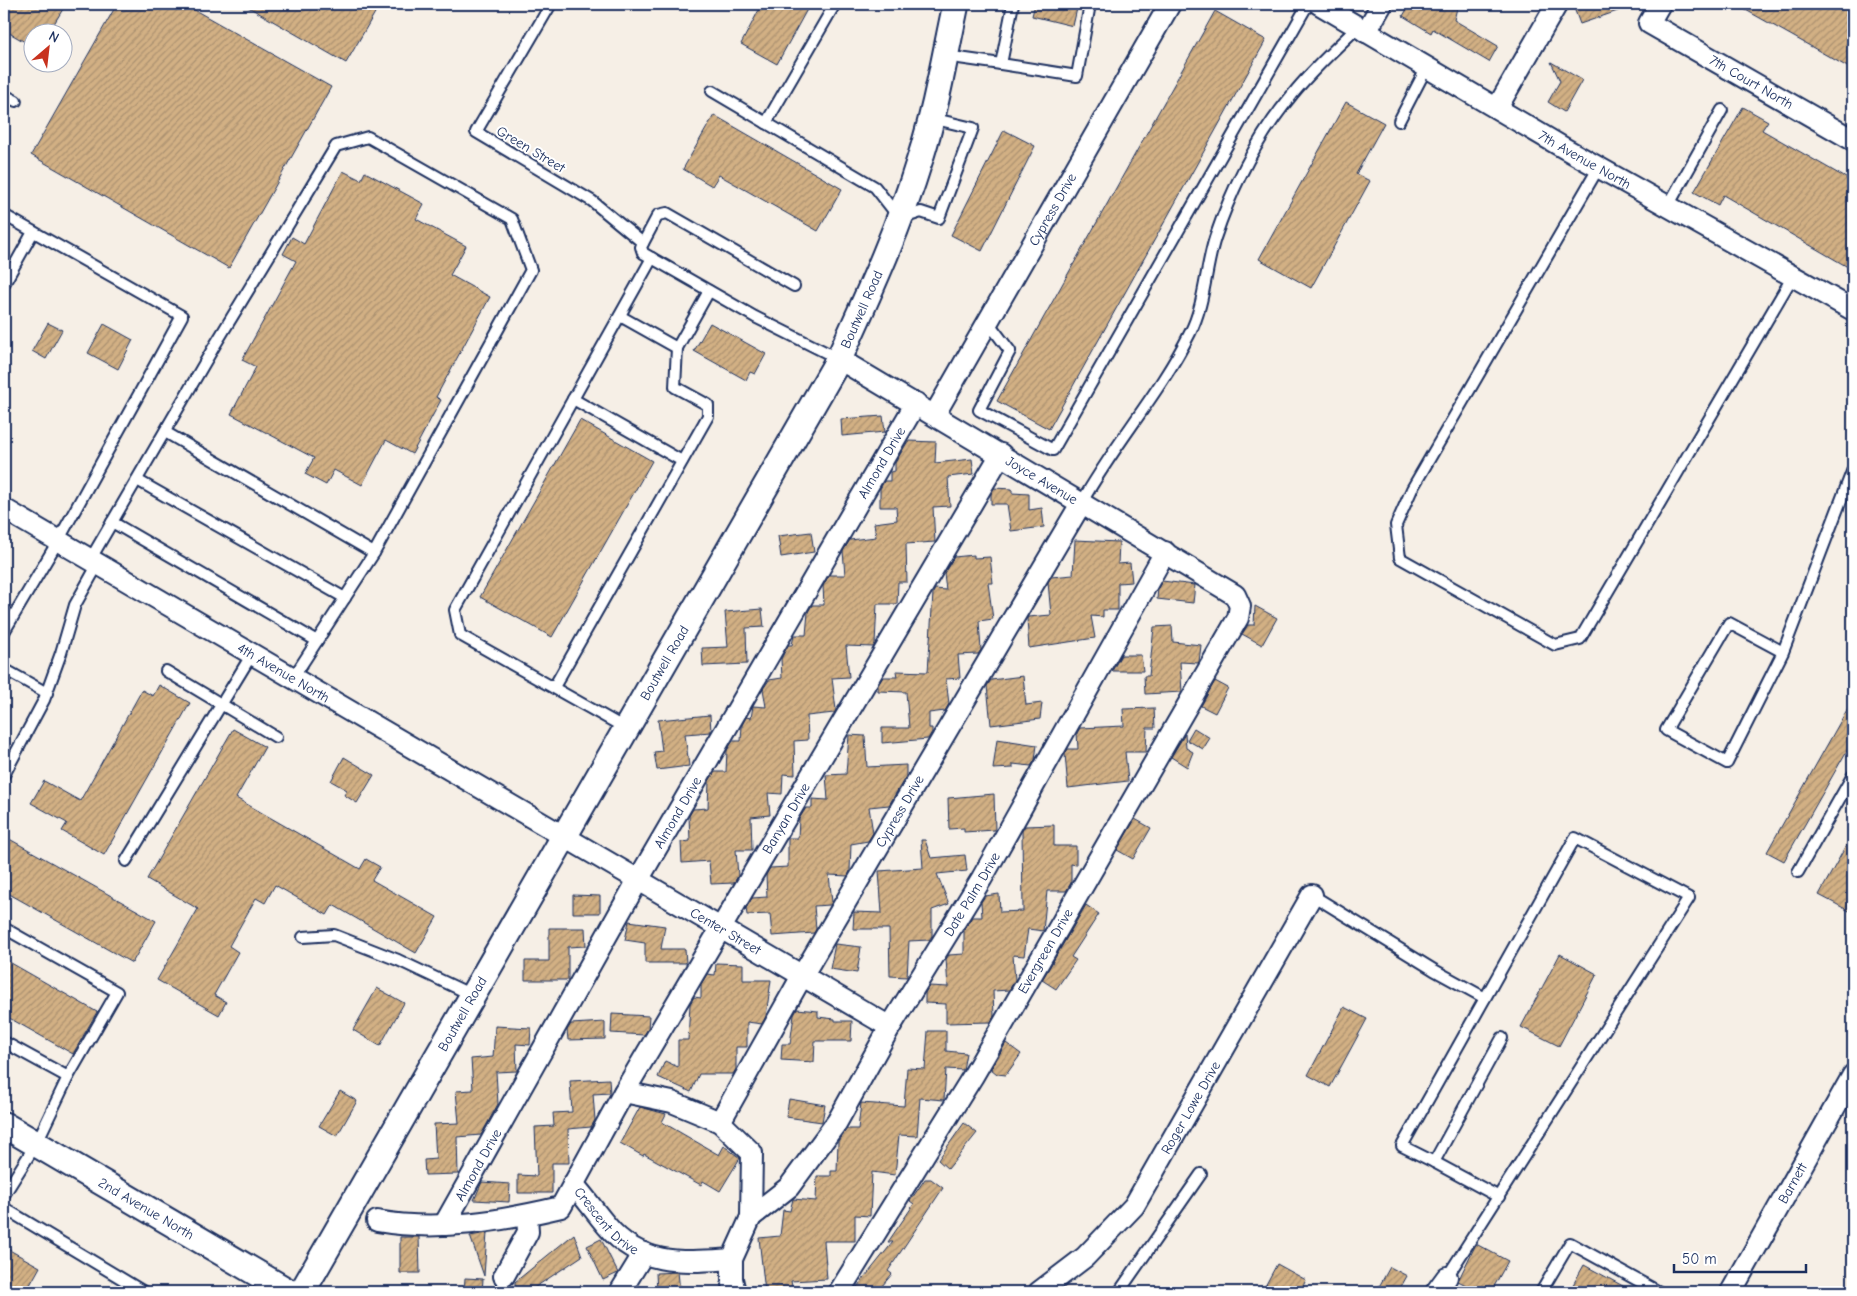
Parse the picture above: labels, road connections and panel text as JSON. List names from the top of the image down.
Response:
{
  "streets": {
    "street": [
      "7th Court North",
      "7th Avenue North",
      "Cypress Drive",
      "Boutwell Road",
      "Almond Drive",
      "Joyce Avenue",
      "4th Avenue North",
      "Banyan Drive",
      "Date Palm Drive",
      "Center Street",
      "Evergreen Drive",
      "Roger Lowe Drive",
      "Barnett",
      "2nd Avenue North",
      "Crescent Drive"
    ],
    "lane": ["Green Street"]
  },
  "crossings": [
    ["Cypress Drive", "Joyce Avenue"],
    ["Cypress Drive", "Banyan Drive"],
    ["Cypress Drive", "Date Palm Drive"],
    ["Cypress Drive", "Center Street"],
    ["Cypress Drive", "Crescent Drive"],
    ["Boutwell Road", "Joyce Avenue"],
    ["Boutwell Road", "4th Avenue North"],
    ["Boutwell Road", "Center Street"],
    ["Almond Drive", "Joyce Avenue"],
    ["Almond Drive", "Center Street"],
    ["Almond Drive", "Crescent Drive"],
    ["Joyce Avenue", "Banyan Drive"],
    ["Joyce Avenue", "Date Palm Drive"],
    ["Joyce Avenue", "Evergreen Drive"],
    ["4th Avenue North", "Center Street"],
    ["Banyan Drive", "Date Palm Drive"],
    ["Banyan Drive", "Center Street"],
    ["Banyan Drive", "Crescent Drive"],
    ["Date Palm Drive", "Center Street"],
    ["Date Palm Drive", "Crescent Drive"]
  ],
  "scale_bar": "50 m",
  "north": "top right"
}
